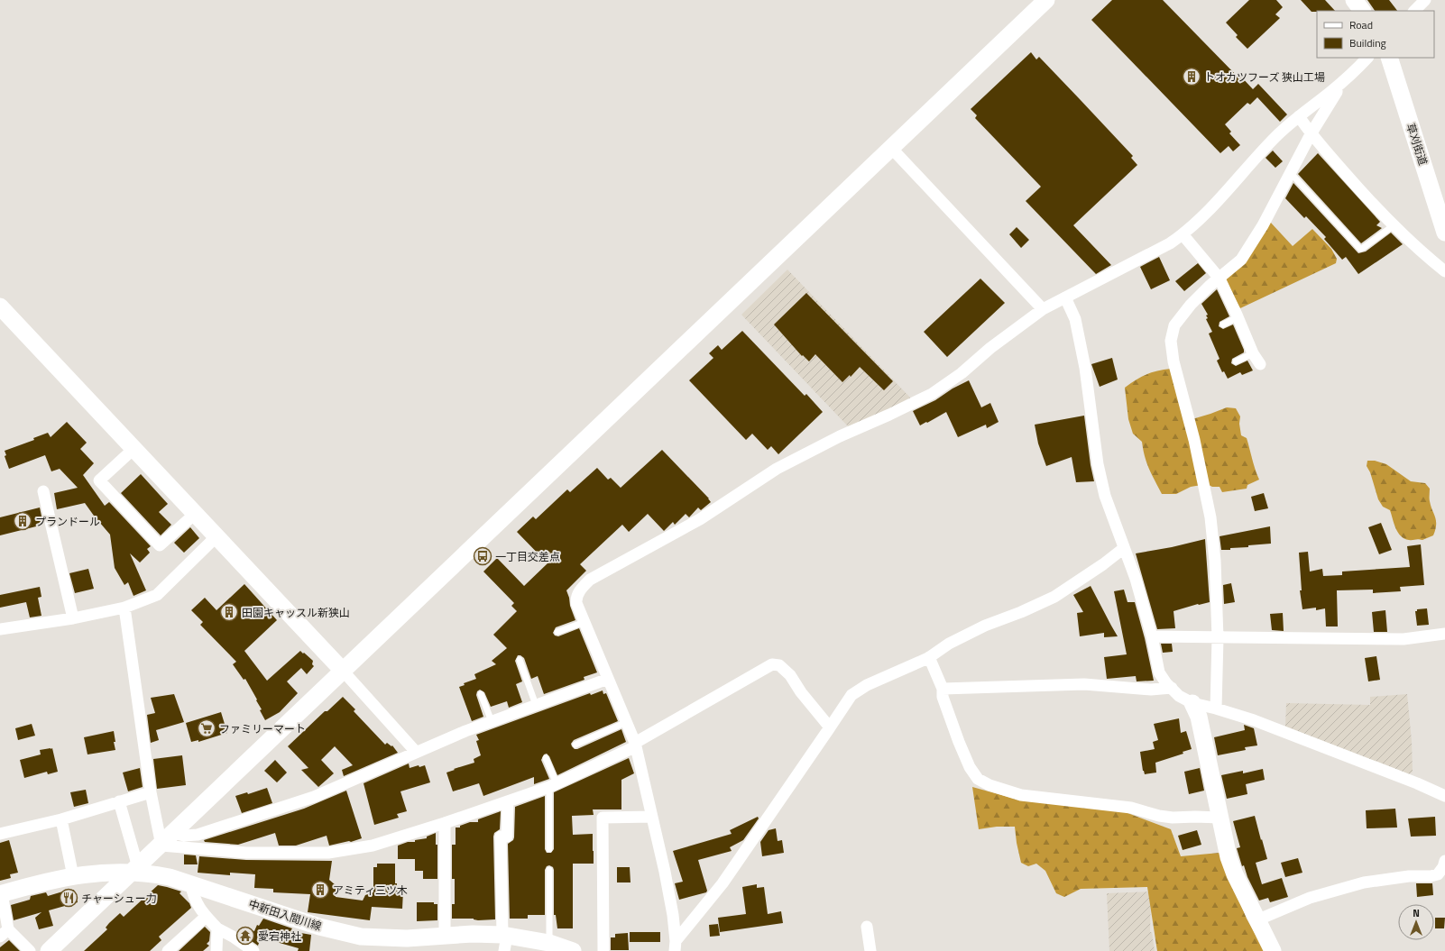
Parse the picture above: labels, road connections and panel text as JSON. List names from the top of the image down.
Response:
{
  "streets": {
    "street": ["草刈街道", "中新田入間川線"]
  },
  "places": {
    "building": [
      "トオカツフーズ 狭山工場",
      "プランドール",
      "田園キャッスル新狭山",
      "アミティ三ツ木"
    ],
    "bus stop": ["一丁目交差点"],
    "supermarket": ["ファミリーマート"],
    "restaurant": ["チャーシュー力"],
    "temple": ["愛宕神社"]
  },
  "legend": ["Road", "Building"],
  "north": "top"
}
